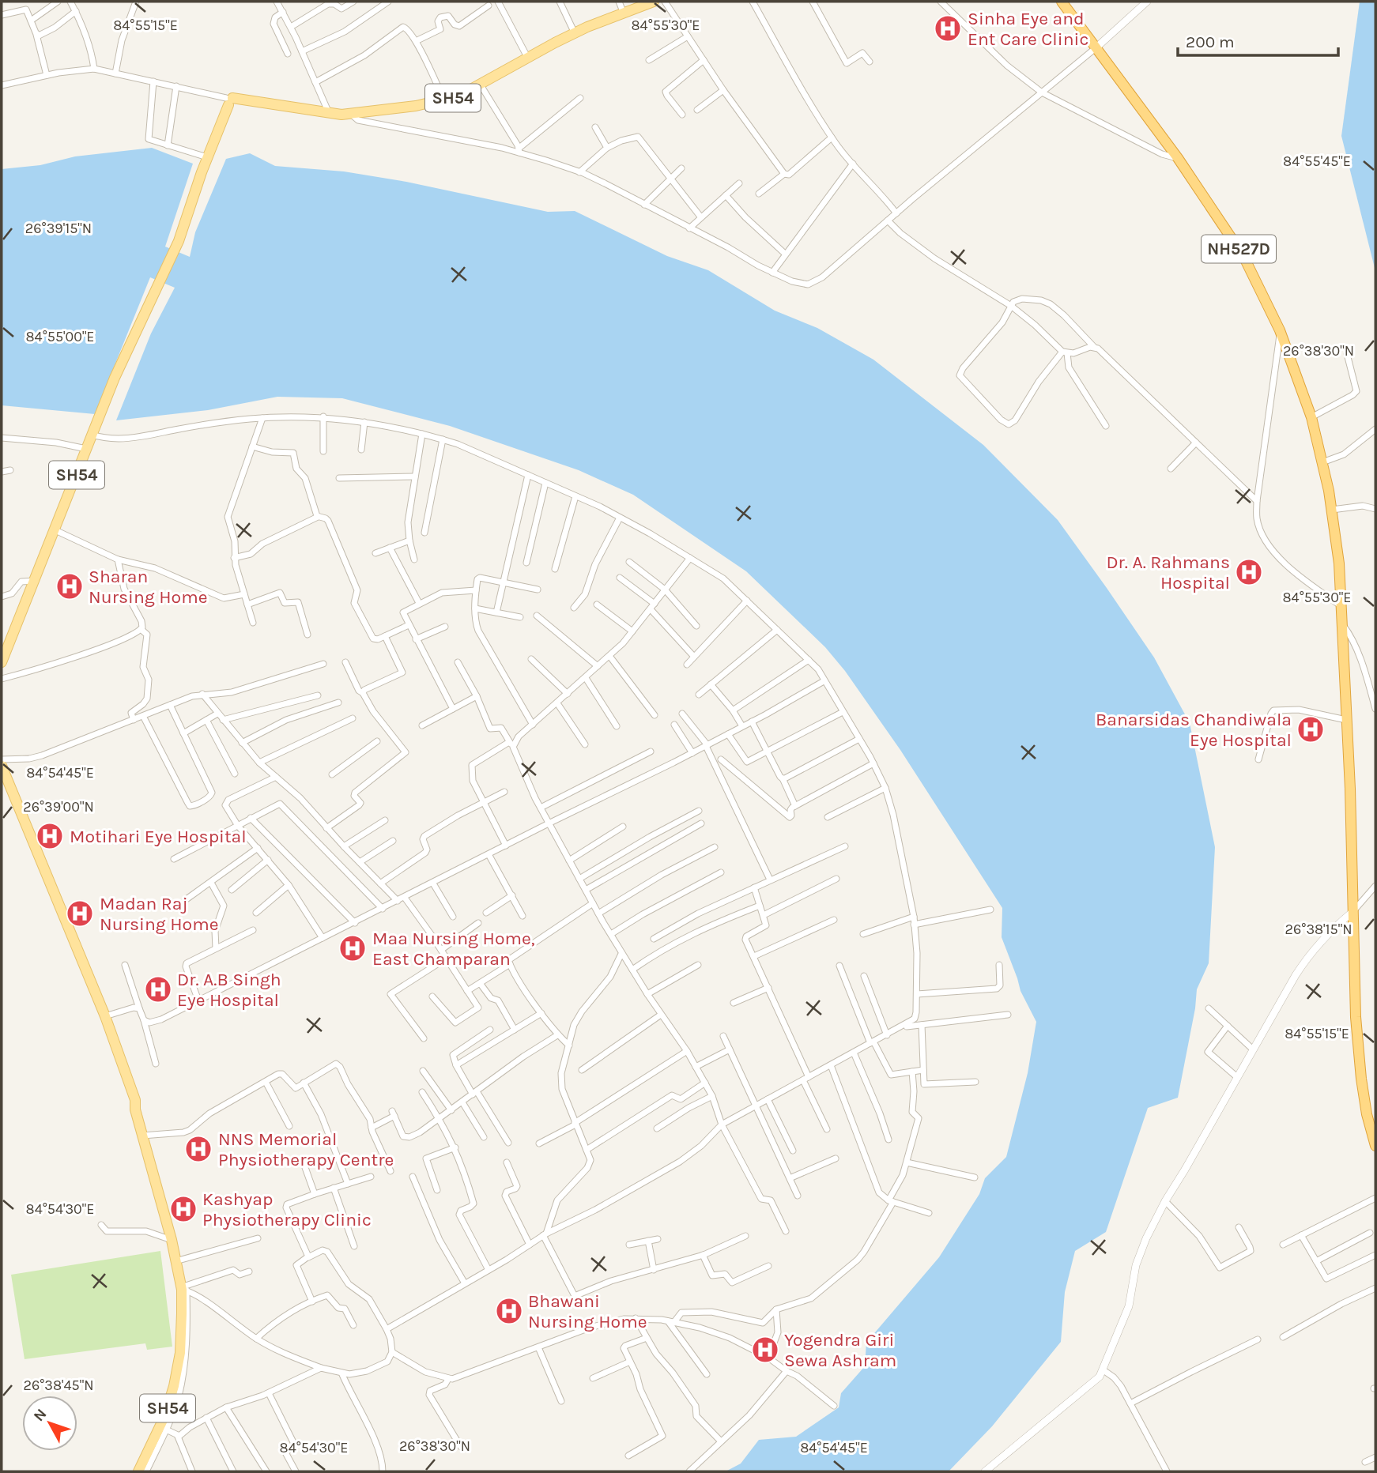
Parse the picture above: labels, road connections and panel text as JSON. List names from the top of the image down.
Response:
{
  "streets": {
    "highway": ["NH527D"],
    "main road": ["SH54"]
  },
  "places": {
    "hospital": [
      "Sinha Eye and Ent Care Clinic",
      "Dr. A. Rahmans Hospital",
      "Sharan Nursing Home",
      "Banarsidas Chandiwala Eye Hospital",
      "Motihari Eye Hospital",
      "Madan Raj Nursing Home",
      "Maa Nursing Home, East Champaran",
      "Dr. A.B Singh Eye Hospital",
      "NNS Memorial Physiotherapy Centre",
      "Kashyap Physiotherapy Clinic",
      "Bhawani Nursing Home",
      "Yogendra Giri Sewa Ashram"
    ]
  },
  "scale_bar": "200 m",
  "north": "top left",
  "coordinates": [
    "84°55'15\"E",
    "84°55'30\"E",
    "84°55'45\"E",
    "26°39'15\"N",
    "84°55'00\"E",
    "26°38'30\"N",
    "84°54'45\"E",
    "26°39'00\"N",
    "26°38'15\"N",
    "84°54'30\"E",
    "26°38'45\"N"
  ]
}
